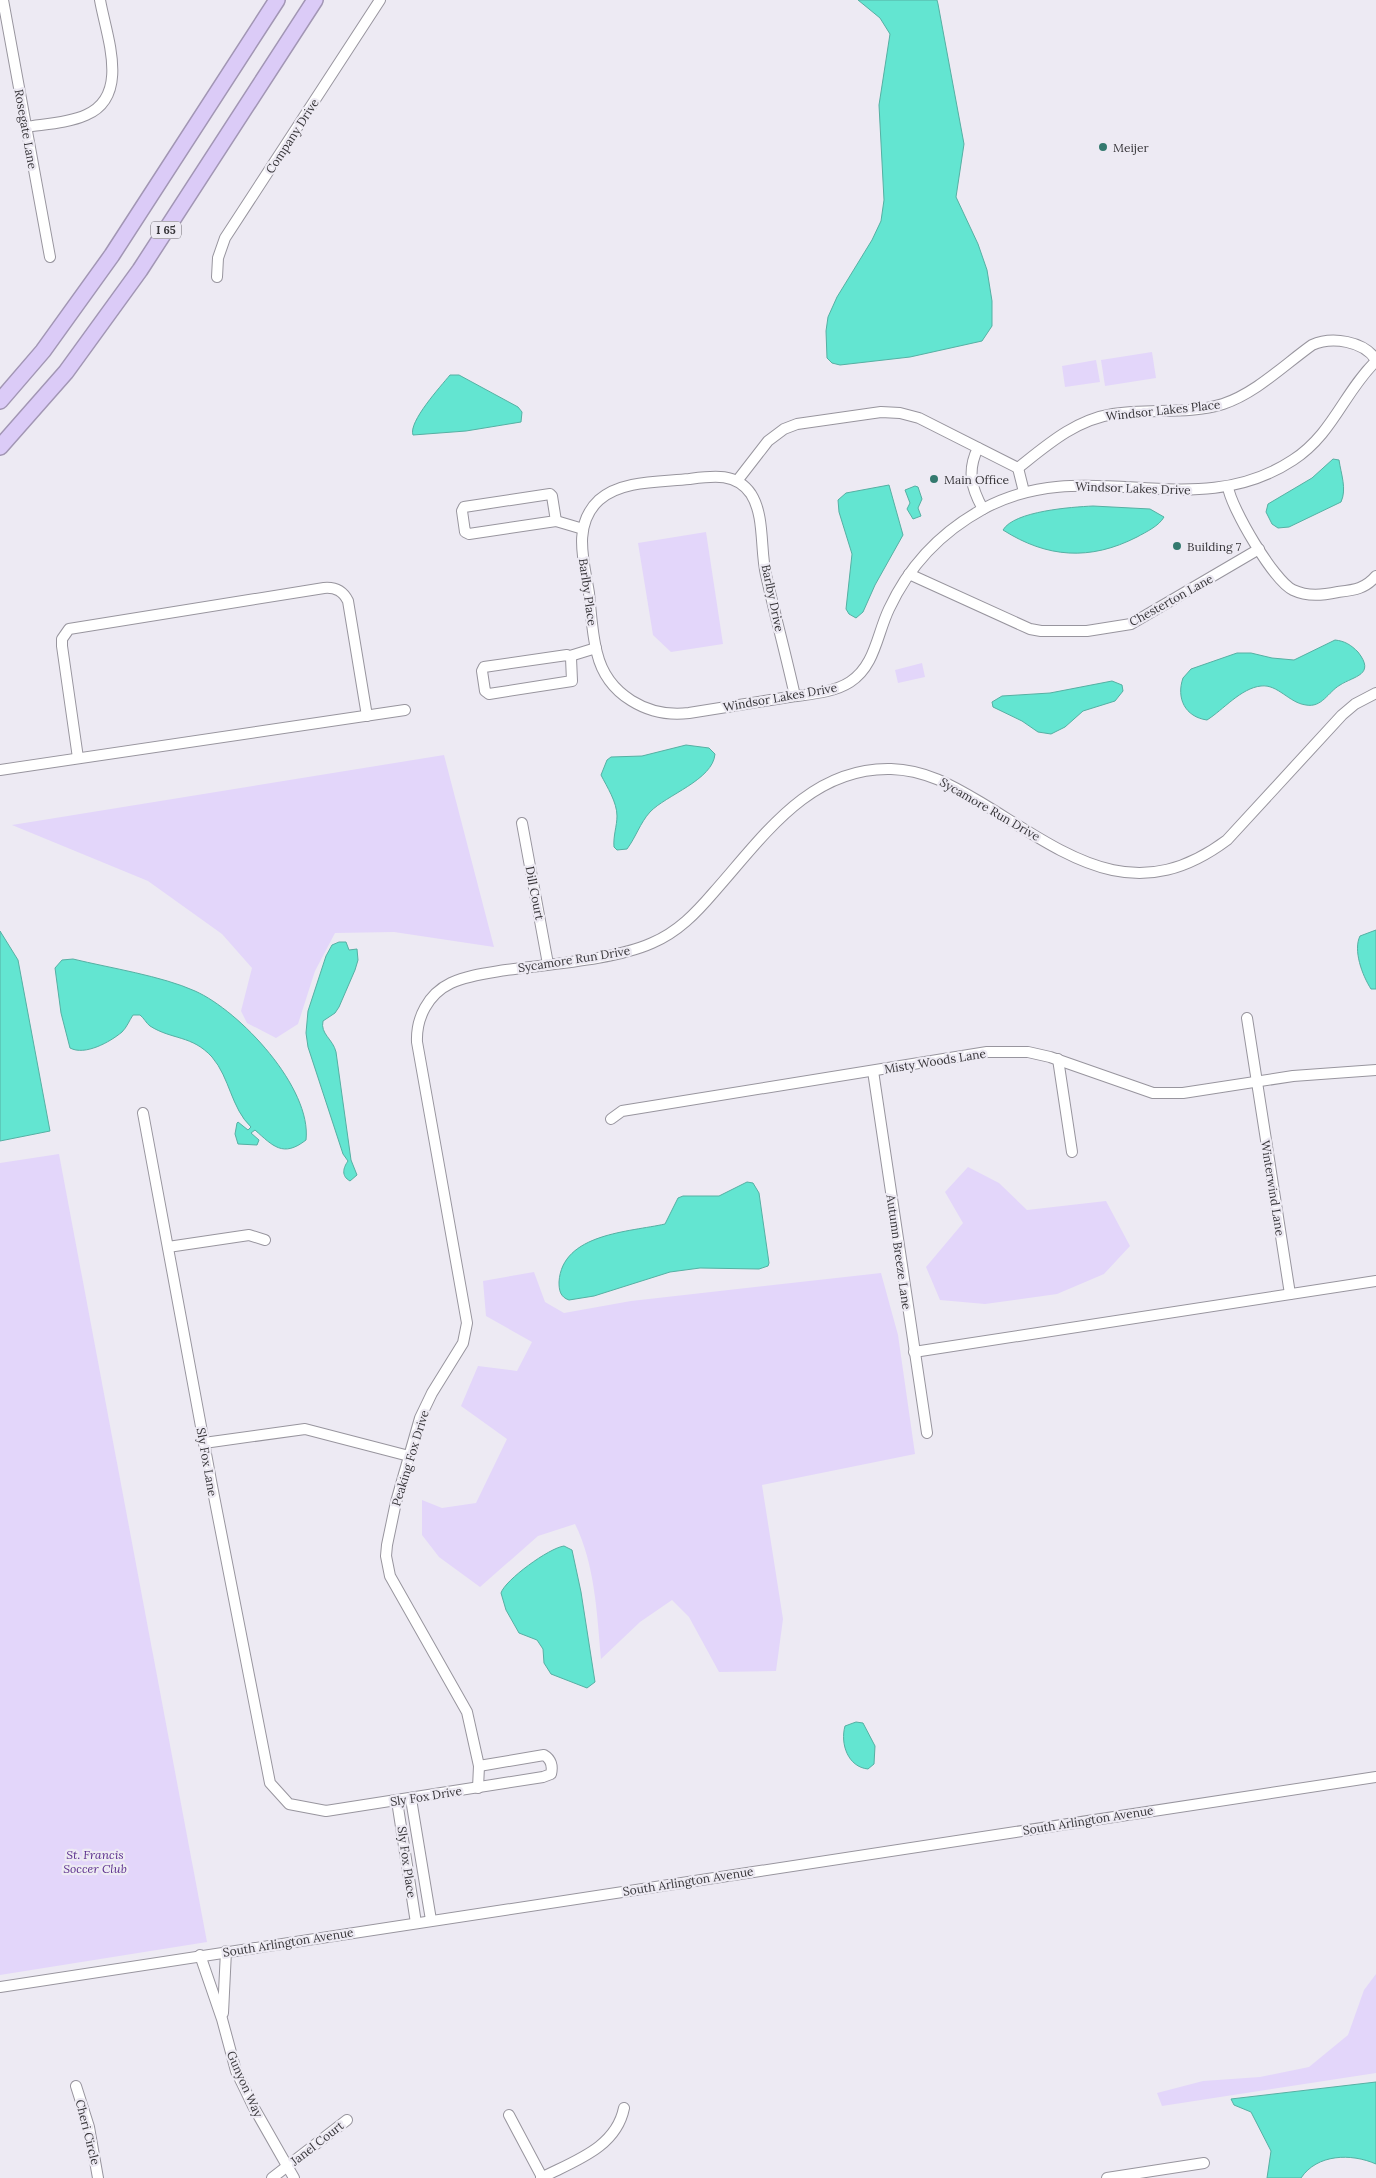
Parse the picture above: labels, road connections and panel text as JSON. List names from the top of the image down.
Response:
{
  "streets": {
    "highway": ["I 65"],
    "street": [
      "Rosegate Lane",
      "Company Drive",
      "Windsor Lakes Place",
      "Windsor Lakes Drive",
      "Barlby Place",
      "Barlby Drive",
      "Chesterton Lane",
      "Sycamore Run Drive",
      "Dill Court",
      "Misty Woods Lane",
      "Winterwind Lane",
      "Autumn Breeze Lane",
      "Peaking Fox Drive",
      "Sly Fox Lane",
      "Sly Fox Drive",
      "South Arlington Avenue",
      "Sly Fox Place",
      "Gunyon Way",
      "Cheri Circle",
      "Janel Court"
    ]
  },
  "crossings": [
    ["Windsor Lakes Place", "Windsor Lakes Drive"],
    ["Windsor Lakes Drive", "Barlby Place"],
    ["Windsor Lakes Drive", "Barlby Drive"],
    ["Windsor Lakes Drive", "Chesterton Lane"],
    ["Barlby Place", "Barlby Drive"],
    ["Sycamore Run Drive", "Dill Court"],
    ["Sycamore Run Drive", "Peaking Fox Drive"],
    ["Misty Woods Lane", "Winterwind Lane"],
    ["Misty Woods Lane", "Autumn Breeze Lane"],
    ["Peaking Fox Drive", "Sly Fox Drive"],
    ["Sly Fox Lane", "Sly Fox Drive"],
    ["Sly Fox Drive", "Sly Fox Place"],
    ["South Arlington Avenue", "Sly Fox Place"],
    ["South Arlington Avenue", "Gunyon Way"],
    ["Gunyon Way", "Janel Court"]
  ],
  "parks": ["St. Francis Soccer Club"],
  "places": ["Meijer", "Main Office", "Building 7"]
}
